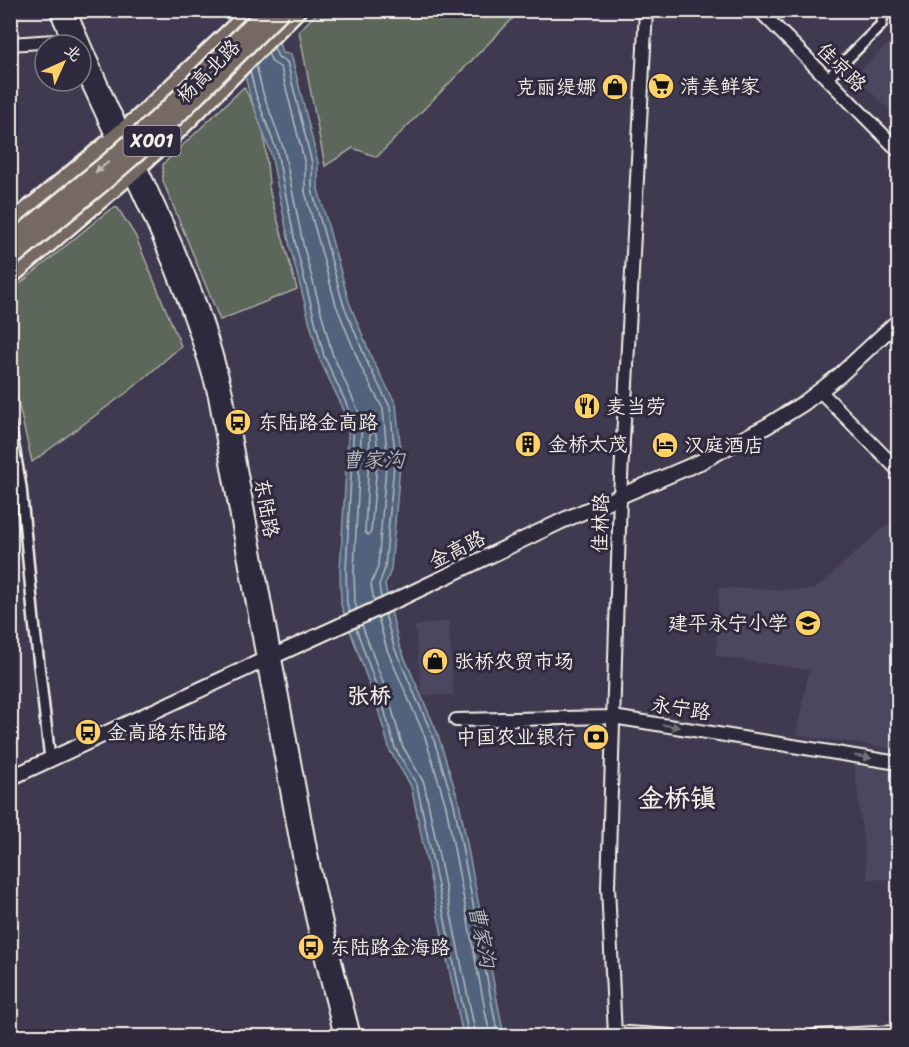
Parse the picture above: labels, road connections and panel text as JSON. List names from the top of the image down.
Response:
{
  "streets": {
    "main road": [
      "杨高北路",
      "X001",
      "东陆路",
      "金高路"
    ],
    "street": ["佳京路", "佳林路", "永宁路"]
  },
  "crossings": [
    ["杨高北路", "东陆路"],
    ["东陆路", "金高路"],
    ["佳林路", "金高路"],
    ["佳林路", "永宁路"]
  ],
  "one_way": ["永宁路"],
  "districts": ["张桥", "金桥镇"],
  "water": ["曹家沟"],
  "places": {
    "supermarket": ["清美鲜家"],
    "shop": ["克丽缇娜", "张桥农贸市场"],
    "restaurant": ["麦当劳"],
    "bus stop": ["东陆路金高路", "金高路东陆路", "东陆路金海路"],
    "building": ["金桥太茂"],
    "hotel": ["汉庭酒店"],
    "school or university": ["建平永宁小学"],
    "bank": ["中国农业银行"]
  },
  "north": "top right"
}
